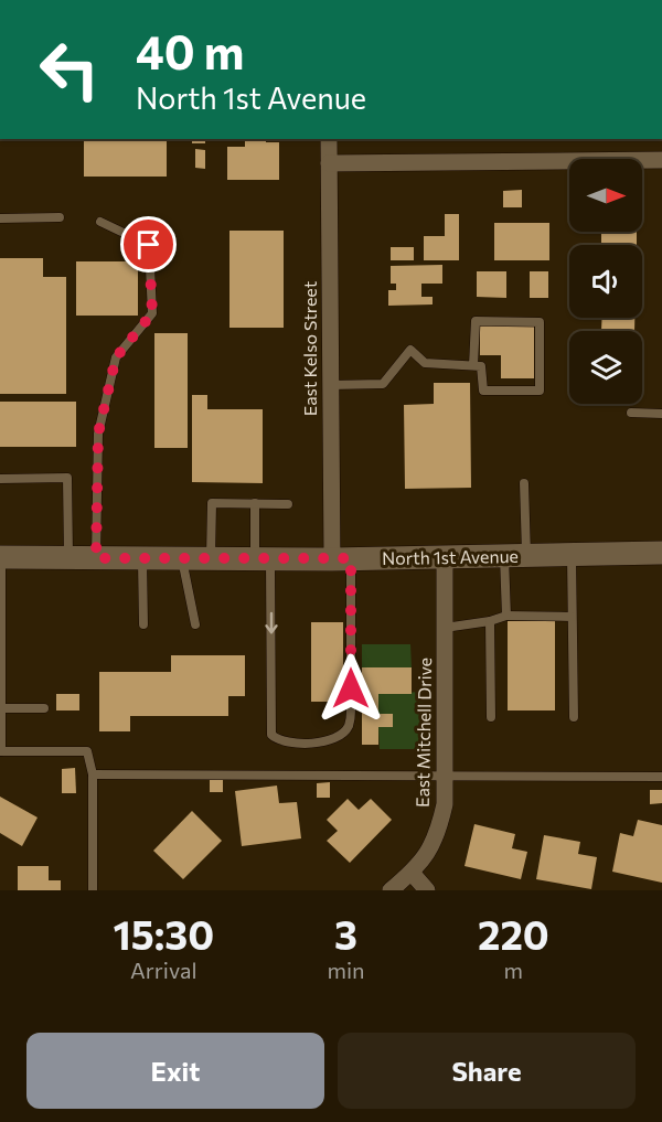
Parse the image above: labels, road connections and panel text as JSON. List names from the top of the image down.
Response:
{
  "streets": {
    "main road": ["North 1st Avenue"],
    "street": ["East Kelso Street", "East Mitchell Drive"]
  },
  "crossings": [
    ["East Kelso Street", "North 1st Avenue"],
    ["North 1st Avenue", "East Mitchell Drive"]
  ],
  "north": "right",
  "page": {
    "turn": ["40 m", "North 1st Avenue"],
    "eta": [
      "15:30",
      "Arrival",
      "3",
      "min",
      "220",
      "m"
    ],
    "buttons": ["Exit", "Share"]
  }
}
